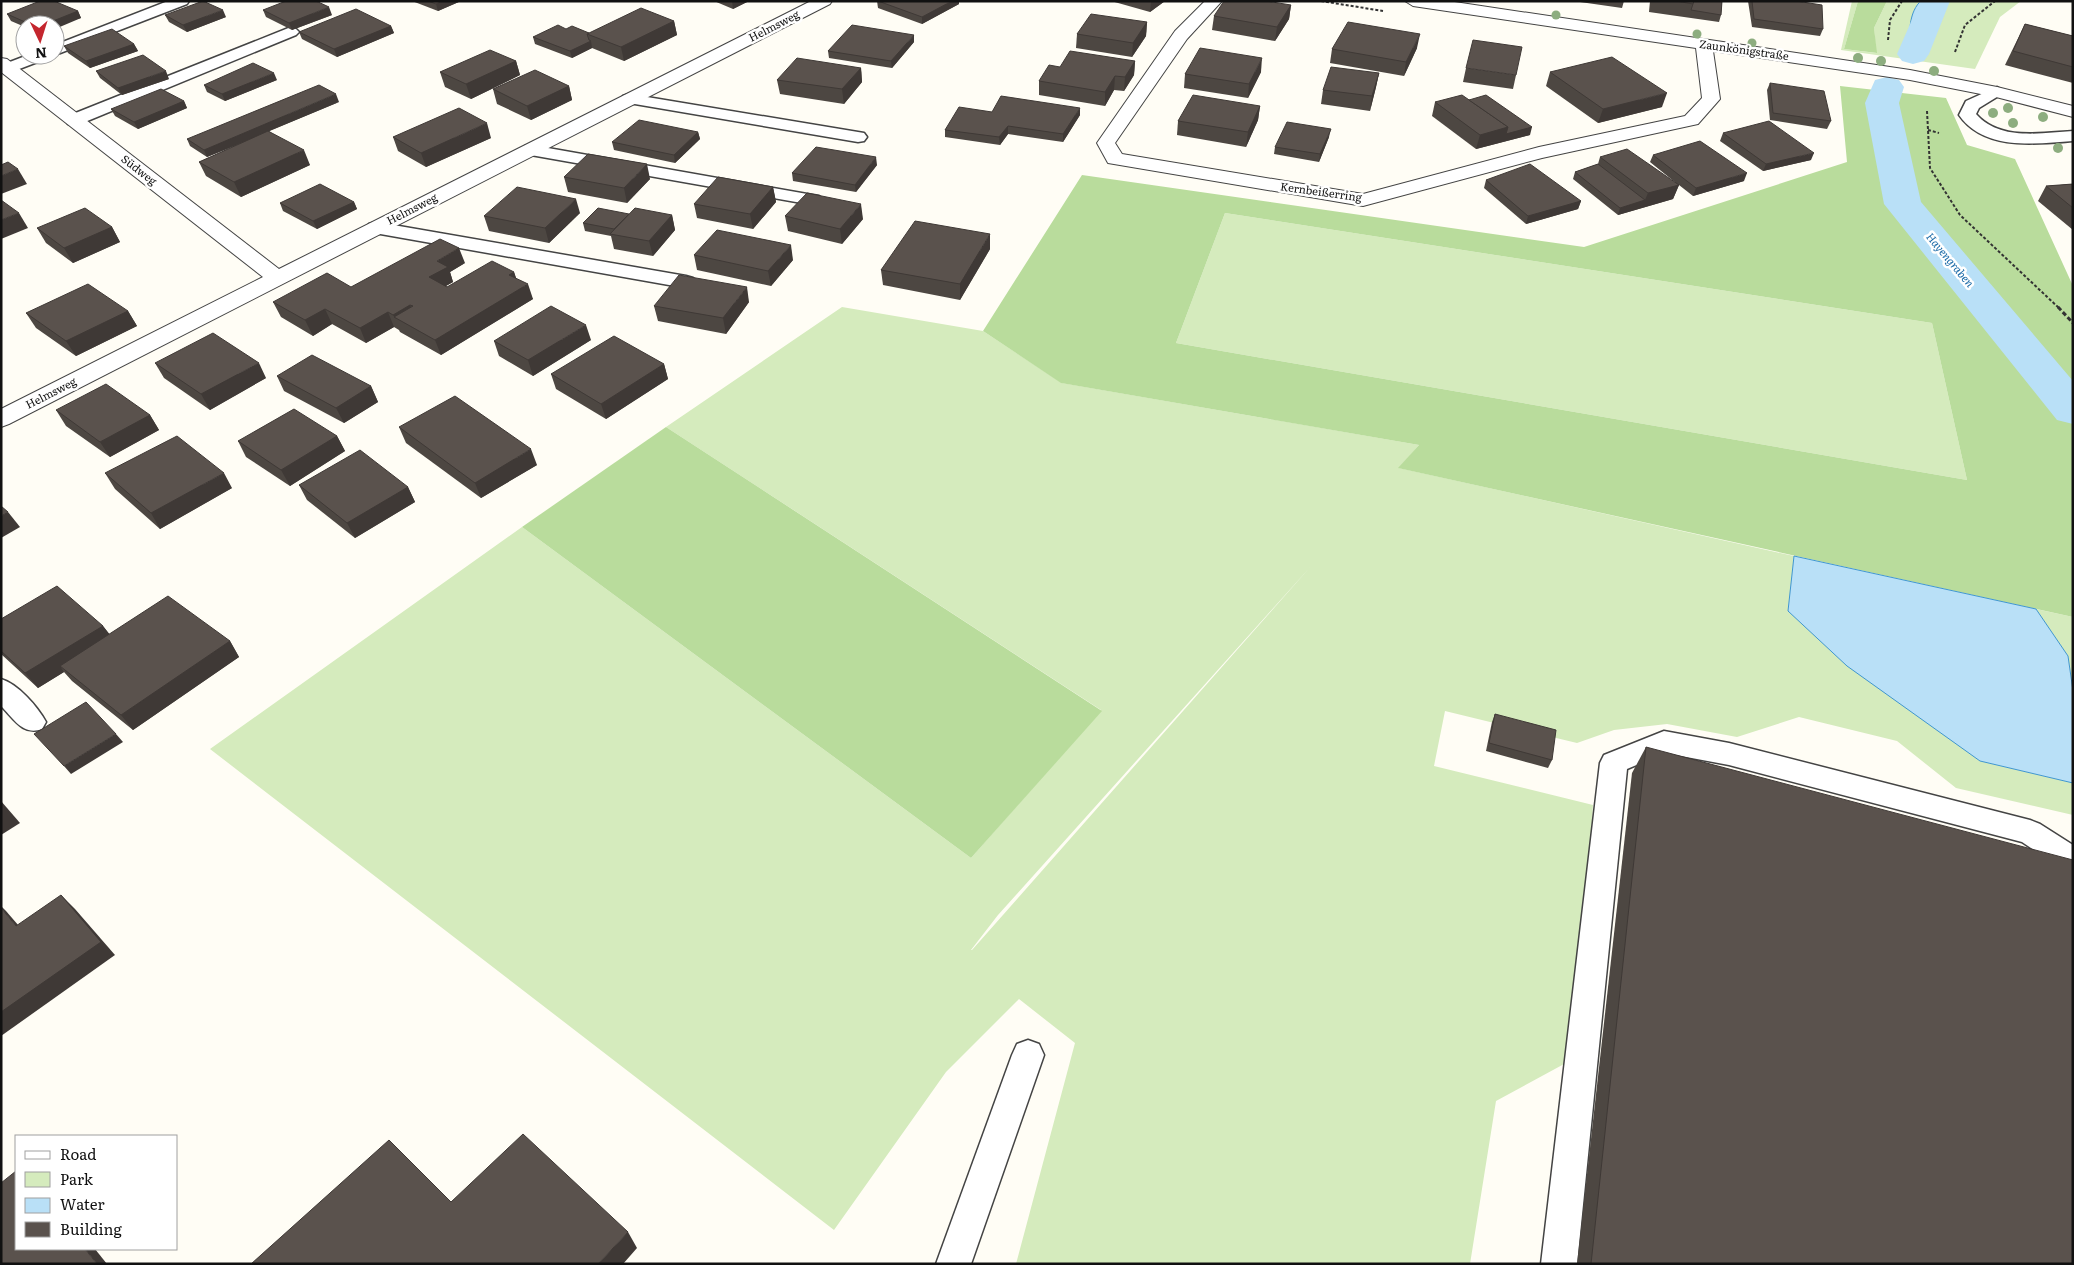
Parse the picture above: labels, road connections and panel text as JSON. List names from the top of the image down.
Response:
{
  "streets": {
    "street": [
      "Helmsweg",
      "Zaunkönigstraße",
      "Südweg",
      "Kernbeißerring"
    ]
  },
  "crossings": [
    ["Helmsweg", "Südweg"],
    ["Zaunkönigstraße", "Kernbeißerring"]
  ],
  "water": ["Hayengraben"],
  "legend": [
    "Road",
    "Park",
    "Water",
    "Building"
  ],
  "north": "bottom"
}
